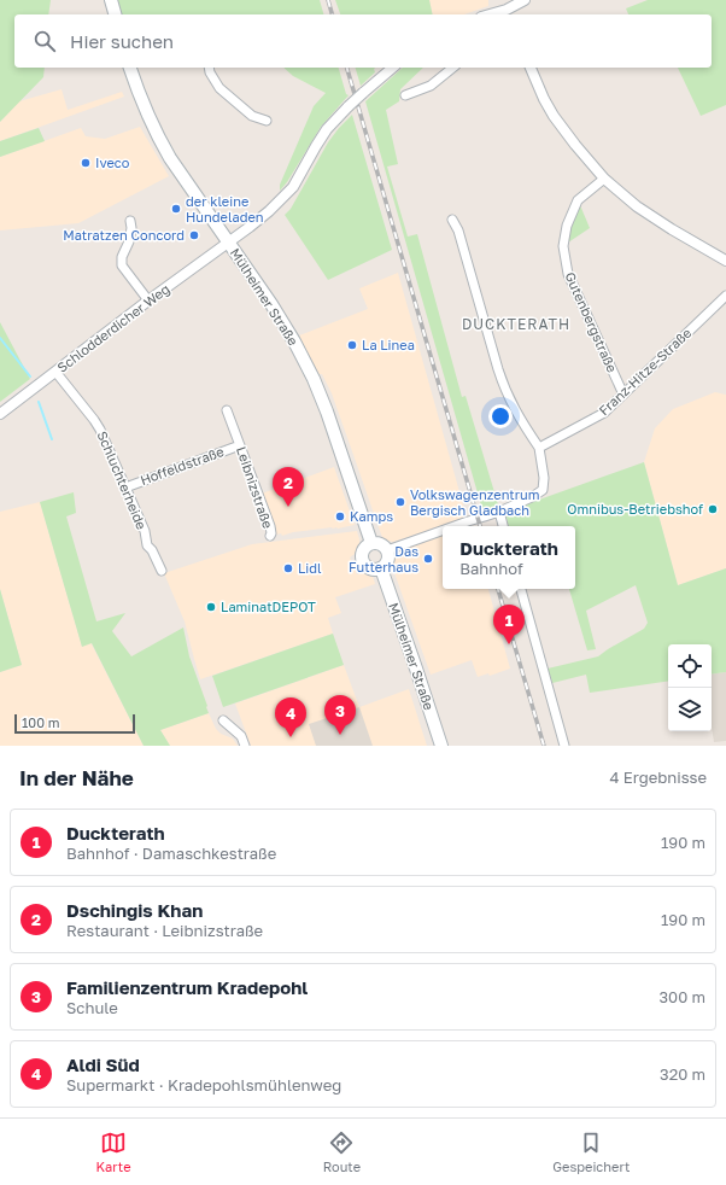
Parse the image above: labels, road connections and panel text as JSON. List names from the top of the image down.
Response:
{
  "streets": {
    "main road": ["Mülheimer Straße"],
    "street": [
      "Gutenbergstraße",
      "Schlodderdicher Weg",
      "Franz-Hitze-Straße",
      "Hoffeldstraße",
      "Schluchterheide",
      "Leibnizstraße"
    ]
  },
  "crossings": [
    ["Mülheimer Straße", "Schlodderdicher Weg"],
    ["Gutenbergstraße", "Franz-Hitze-Straße"],
    ["Schlodderdicher Weg", "Schluchterheide"],
    ["Hoffeldstraße", "Schluchterheide"],
    ["Hoffeldstraße", "Leibnizstraße"]
  ],
  "districts": ["DUCKTERATH"],
  "places": [
    "Iveco",
    "der kleine Hundeladen",
    "Matratzen Concord",
    "La Linea",
    "Volkswagenzentrum Bergisch Gladbach",
    "Omnibus-Betriebshof",
    "Kamps",
    "Das Futterhaus",
    "Lidl",
    "LaminatDEPOT"
  ],
  "scale_bar": "100 m",
  "page": {
    "search": "Hier suchen",
    "pins": [
      "2",
      "1",
      "3",
      "4"
    ],
    "popup": ["Duckterath", "Bahnhof"],
    "scale": "100 m",
    "heading": ["In der Nähe", "4 Ergebnisse"],
    "list": [
      {
        "mark": "1",
        "name": "Duckterath",
        "note": "Bahnhof · Damaschkestraße",
        "value": "190 m"
      },
      {
        "mark": "2",
        "name": "Dschingis Khan",
        "note": "Restaurant · Leibnizstraße",
        "value": "190 m"
      },
      {
        "mark": "3",
        "name": "Familienzentrum Kradepohl",
        "note": "Schule",
        "value": "300 m"
      },
      {
        "mark": "4",
        "name": "Aldi Süd",
        "note": "Supermarkt · Kradepohlsmühlenweg",
        "value": "320 m"
      }
    ],
    "nav": ["Karte", "Route", "Gespeichert"]
  }
}
